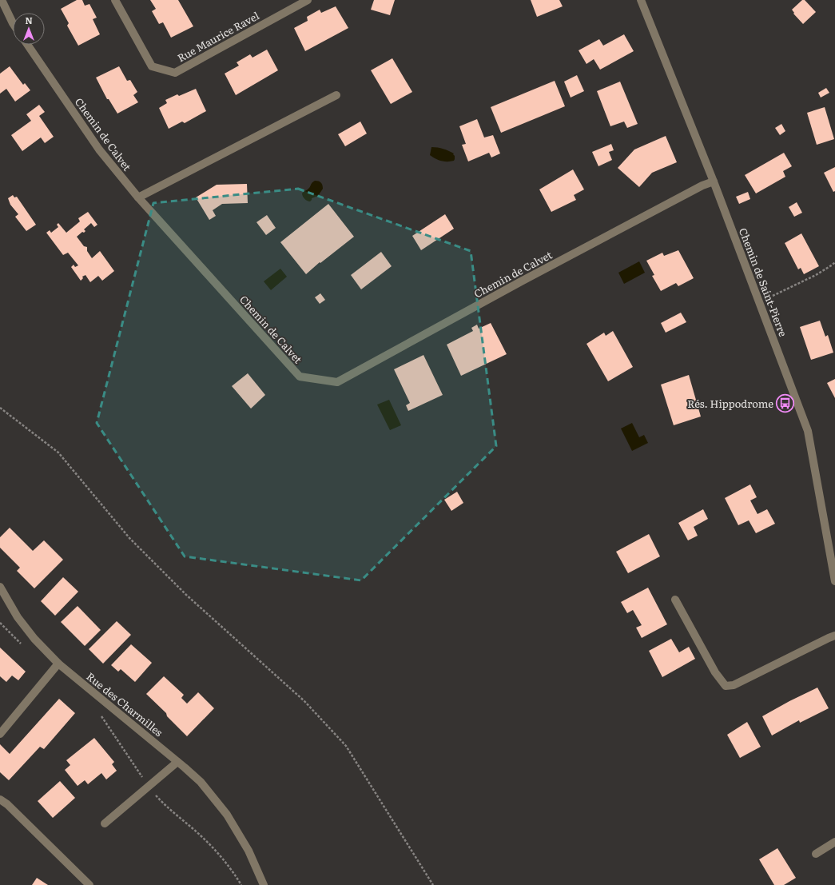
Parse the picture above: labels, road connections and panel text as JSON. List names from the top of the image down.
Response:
{
  "streets": {
    "street": [
      "Rue Maurice Ravel",
      "Chemin de Calvet",
      "Chemin de Saint-Pierre",
      "Rue des Charmilles"
    ]
  },
  "crossings": [
    ["Chemin de Calvet", "Chemin de Saint-Pierre"]
  ],
  "places": {
    "bus stop": ["Rés. Hippodrome"]
  },
  "north": "top"
}
